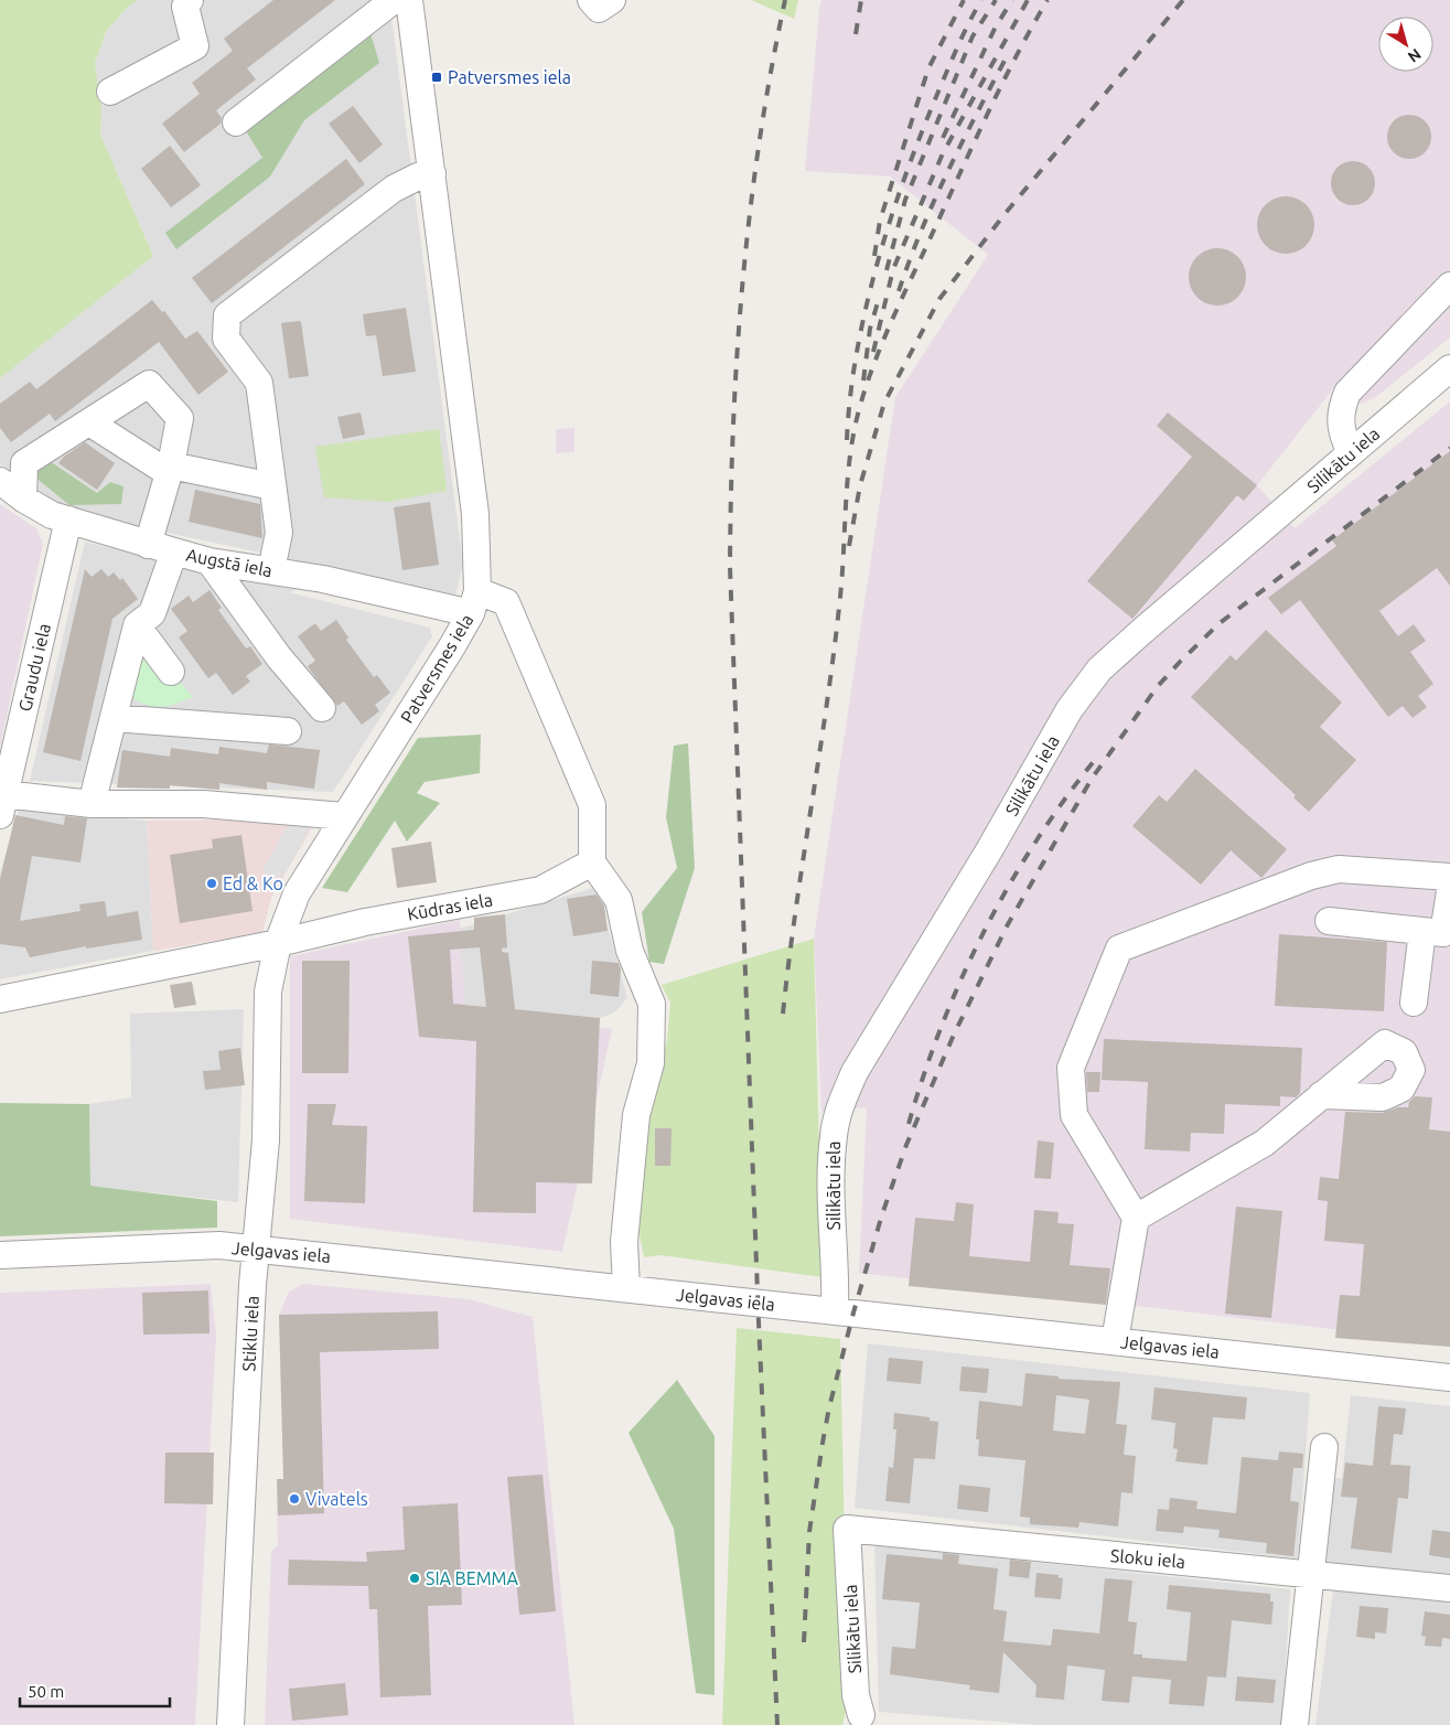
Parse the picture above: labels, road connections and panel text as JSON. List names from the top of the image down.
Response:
{
  "streets": {
    "street": [
      "Silikātu iela",
      "Augstā iela",
      "Graudu iela",
      "Patversmes iela",
      "Kūdras iela",
      "Jelgavas iela",
      "Stiklu iela",
      "Sloku iela"
    ]
  },
  "crossings": [
    ["Silikātu iela", "Jelgavas iela"],
    ["Silikātu iela", "Sloku iela"],
    ["Augstā iela", "Graudu iela"],
    ["Augstā iela", "Patversmes iela"],
    ["Patversmes iela", "Kūdras iela"],
    ["Patversmes iela", "Stiklu iela"],
    ["Kūdras iela", "Stiklu iela"],
    ["Jelgavas iela", "Stiklu iela"]
  ],
  "places": {
    "transit": ["Patversmes iela"],
    "other": ["Ed & Ko", "Vivatels", "SIA BEMMA"]
  },
  "scale_bar": "50 m",
  "north": "bottom right"
}
